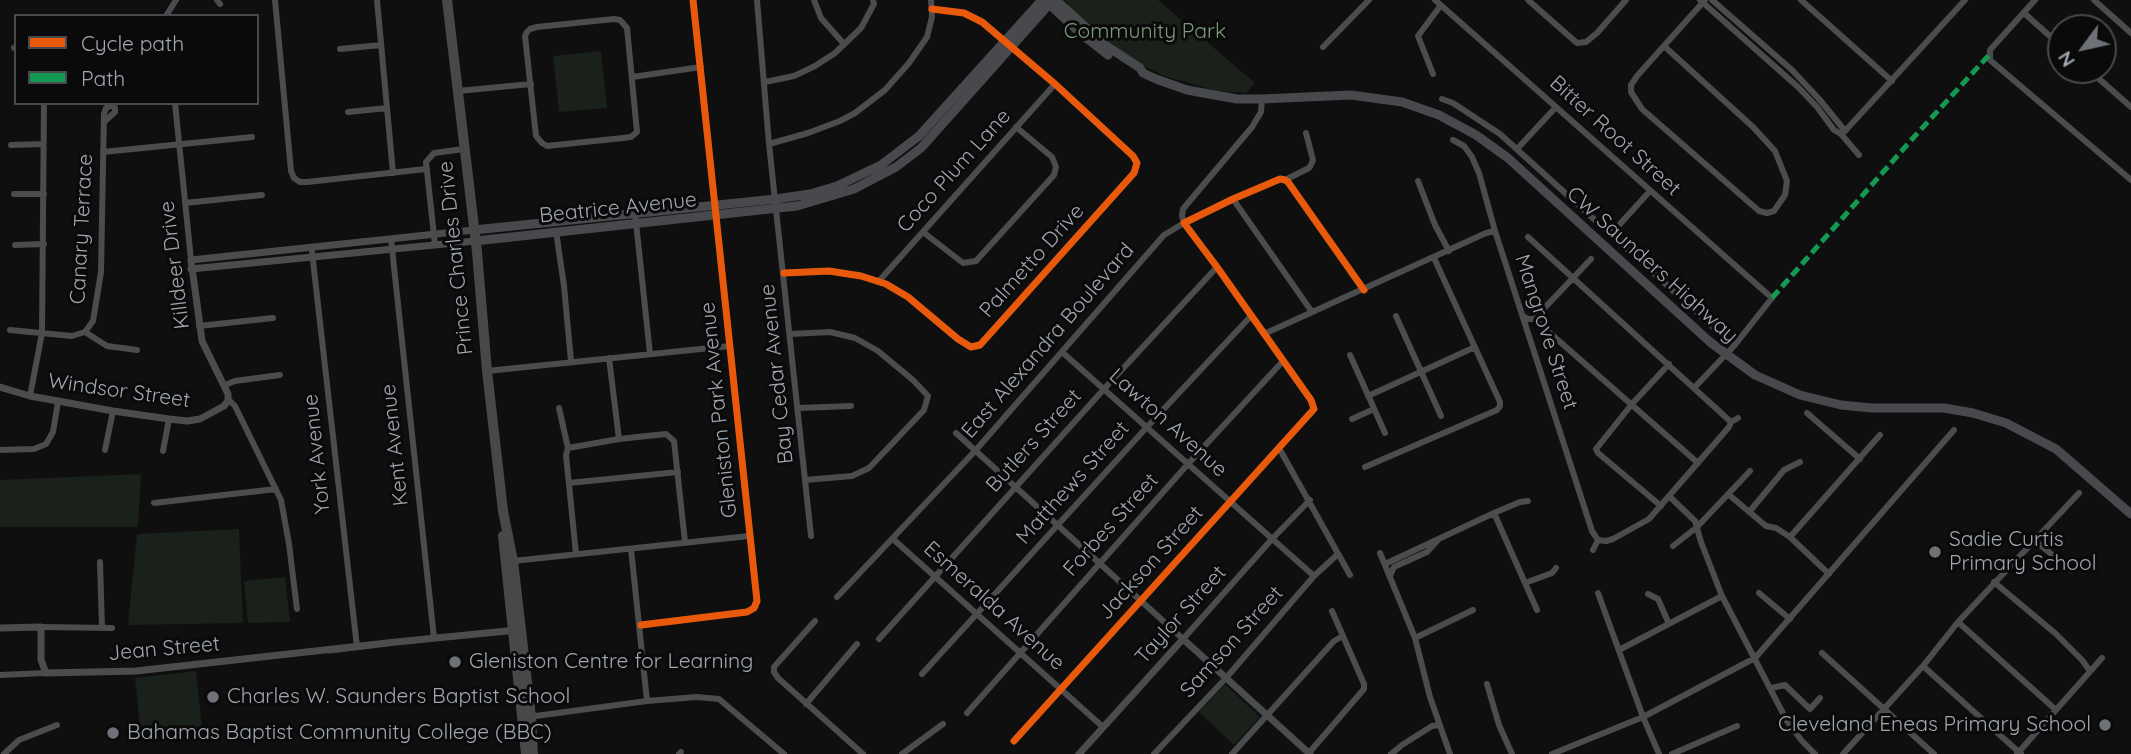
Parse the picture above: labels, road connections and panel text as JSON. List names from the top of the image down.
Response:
{
  "streets": {
    "highway": ["Prince Charles Drive"],
    "main road": ["Beatrice Avenue", "CW Saunders Highway"],
    "street": [
      "Bitter Root Street",
      "Coco Plum Lane",
      "Canary Terrace",
      "Palmetto Drive",
      "Killdeer Drive",
      "Mangrove Street",
      "East Alexandra Boulevard",
      "Bay Cedar Avenue",
      "Windsor Street",
      "Gleniston Park Avenue",
      "Lawton Avenue",
      "Butlers Street",
      "Kent Avenue",
      "York Avenue",
      "Matthews Street",
      "Forbes Street",
      "Jackson Street",
      "Esmeralda Avenue",
      "Taylor Street",
      "Samson Street",
      "Jean Street"
    ]
  },
  "crossings": [
    ["Coco Plum Lane", "Palmetto Drive"],
    ["Beatrice Avenue", "Prince Charles Drive"],
    ["Beatrice Avenue", "Palmetto Drive"],
    ["Beatrice Avenue", "Killdeer Drive"],
    ["Beatrice Avenue", "CW Saunders Highway"],
    ["Beatrice Avenue", "Bay Cedar Avenue"],
    ["Beatrice Avenue", "Gleniston Park Avenue"],
    ["Beatrice Avenue", "Kent Avenue"],
    ["Beatrice Avenue", "York Avenue"],
    ["Prince Charles Drive", "Jean Street"],
    ["Palmetto Drive", "Bay Cedar Avenue"],
    ["Killdeer Drive", "Windsor Street"],
    ["East Alexandra Boulevard", "Lawton Avenue"],
    ["East Alexandra Boulevard", "Esmeralda Avenue"],
    ["Lawton Avenue", "Butlers Street"],
    ["Lawton Avenue", "Matthews Street"],
    ["Lawton Avenue", "Forbes Street"],
    ["Lawton Avenue", "Jackson Street"],
    ["Lawton Avenue", "Taylor Street"],
    ["Lawton Avenue", "Samson Street"],
    ["Butlers Street", "Esmeralda Avenue"],
    ["Kent Avenue", "Jean Street"],
    ["York Avenue", "Jean Street"],
    ["Matthews Street", "Esmeralda Avenue"],
    ["Forbes Street", "Jackson Street"],
    ["Forbes Street", "Esmeralda Avenue"],
    ["Jackson Street", "Esmeralda Avenue"],
    ["Esmeralda Avenue", "Taylor Street"]
  ],
  "parks": ["Community Park"],
  "places": [
    "Sadie Curtis Primary School",
    "Gleniston Centre for Learning",
    "Charles W. Saunders Baptist School",
    "Cleveland Eneas Primary School",
    "Bahamas Baptist Community College (BBC)"
  ],
  "legend": ["Cycle path", "Path"],
  "north": "bottom left"
}
